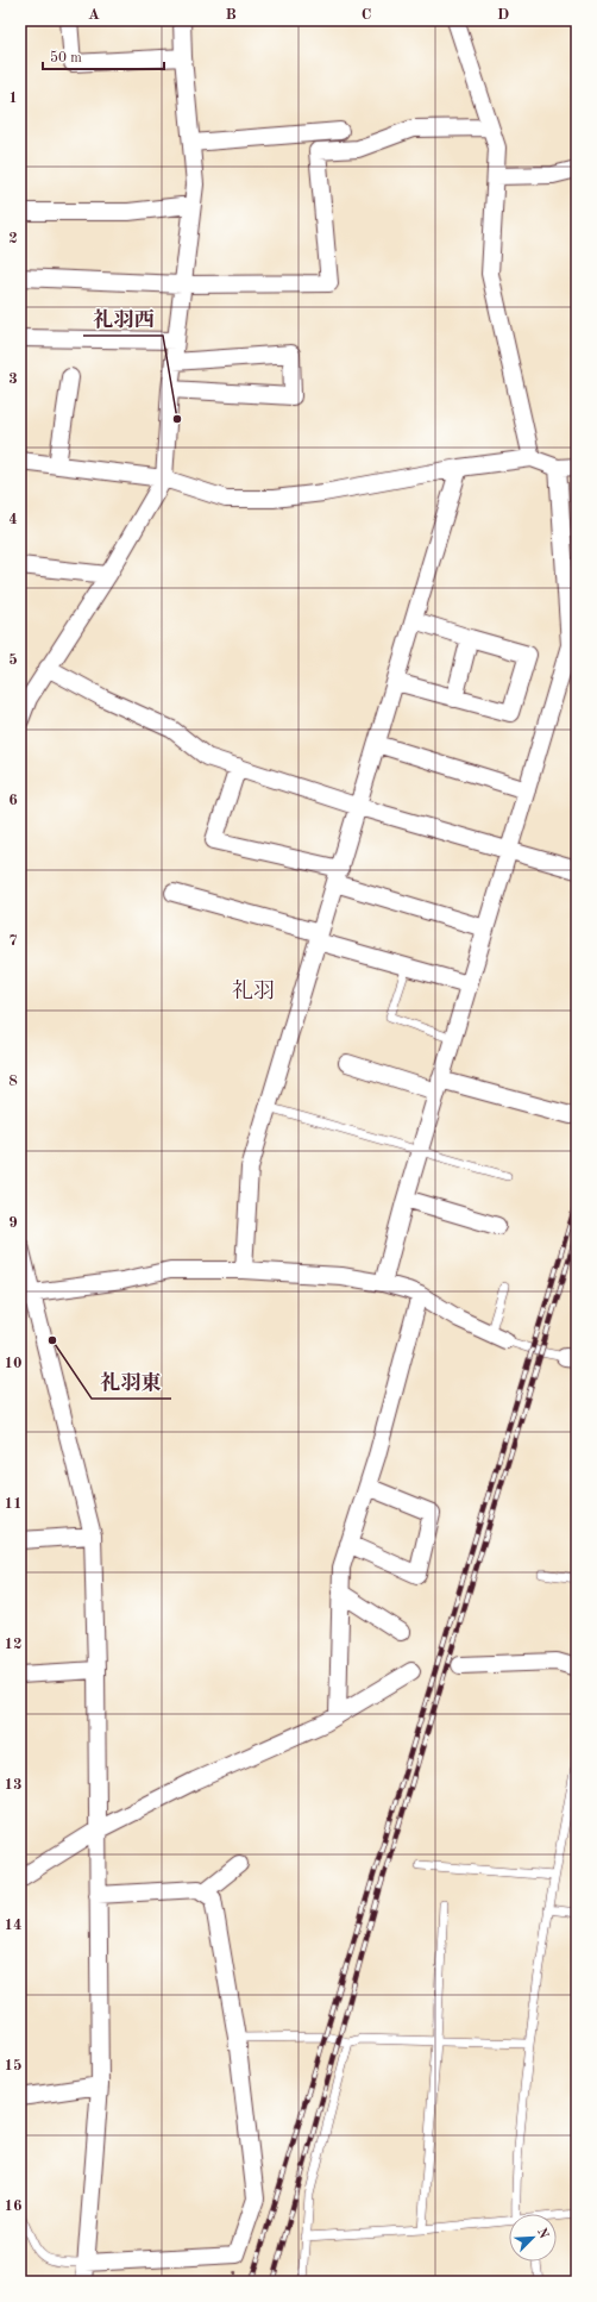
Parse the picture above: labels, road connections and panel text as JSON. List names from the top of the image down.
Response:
{
  "districts": ["礼羽"],
  "places": ["礼羽西", "礼羽東"],
  "scale_bar": "50 m",
  "north": "top right",
  "grid": {
    "columns": [
      "A",
      "B",
      "C",
      "D"
    ],
    "rows": [
      "1",
      "2",
      "3",
      "4",
      "5",
      "6",
      "7",
      "8",
      "9",
      "10",
      "11",
      "12",
      "13",
      "14",
      "15",
      "16"
    ]
  }
}
